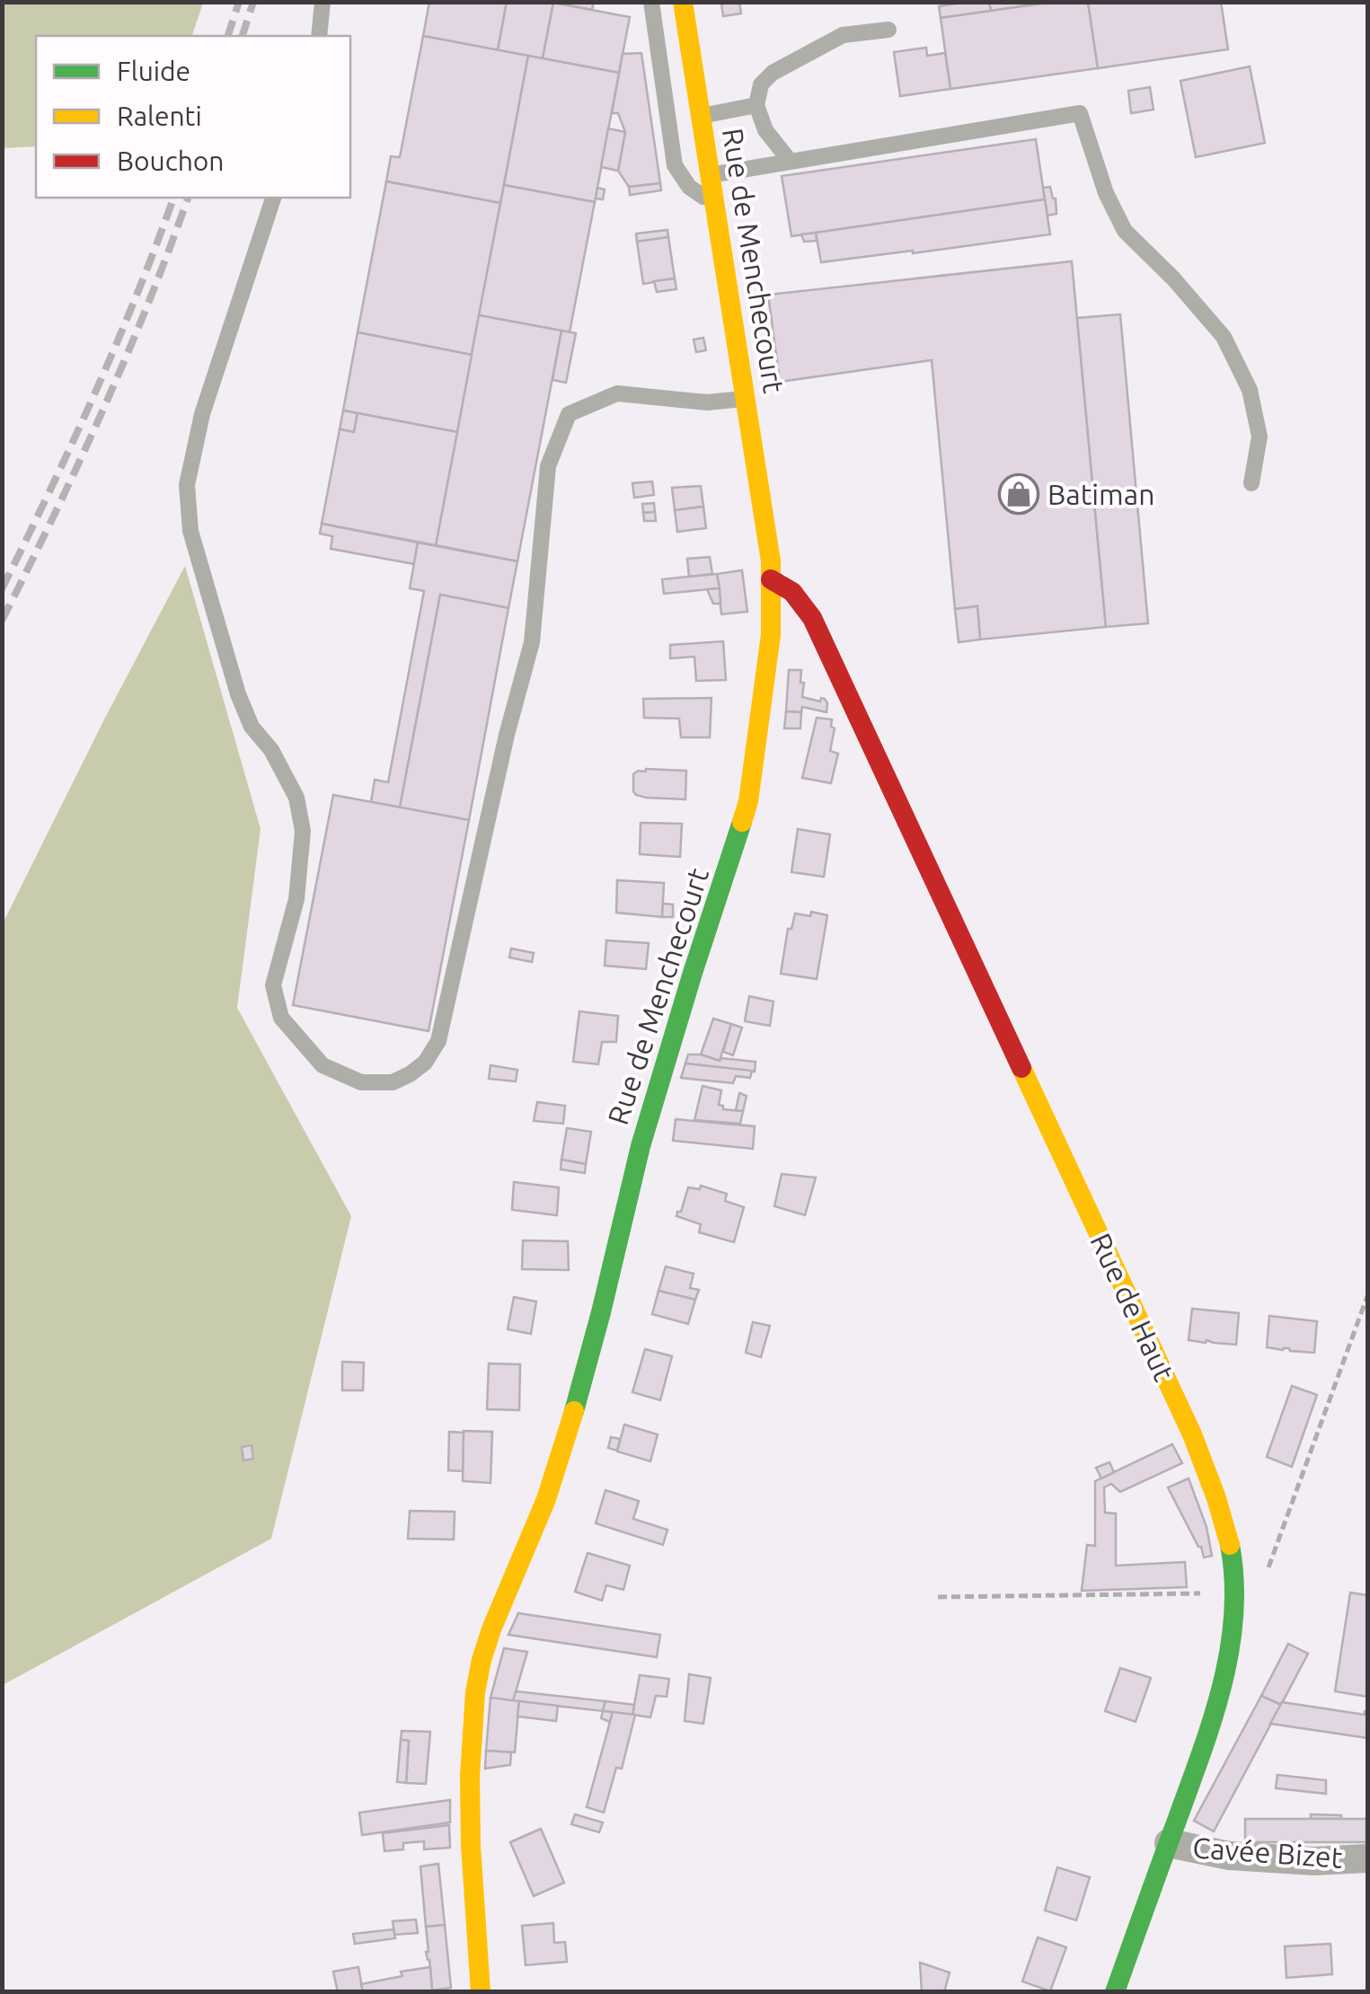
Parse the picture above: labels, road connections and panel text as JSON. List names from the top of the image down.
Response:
{
  "streets": {
    "main road": ["Rue de Menchecourt", "Rue de Haut"],
    "street": ["Cavée Bizet"]
  },
  "crossings": [
    ["Rue de Menchecourt", "Rue de Haut"],
    ["Rue de Haut", "Cavée Bizet"]
  ],
  "places": {
    "shop": ["Batiman"]
  },
  "legend": ["Fluide", "Ralenti", "Bouchon"]
}
